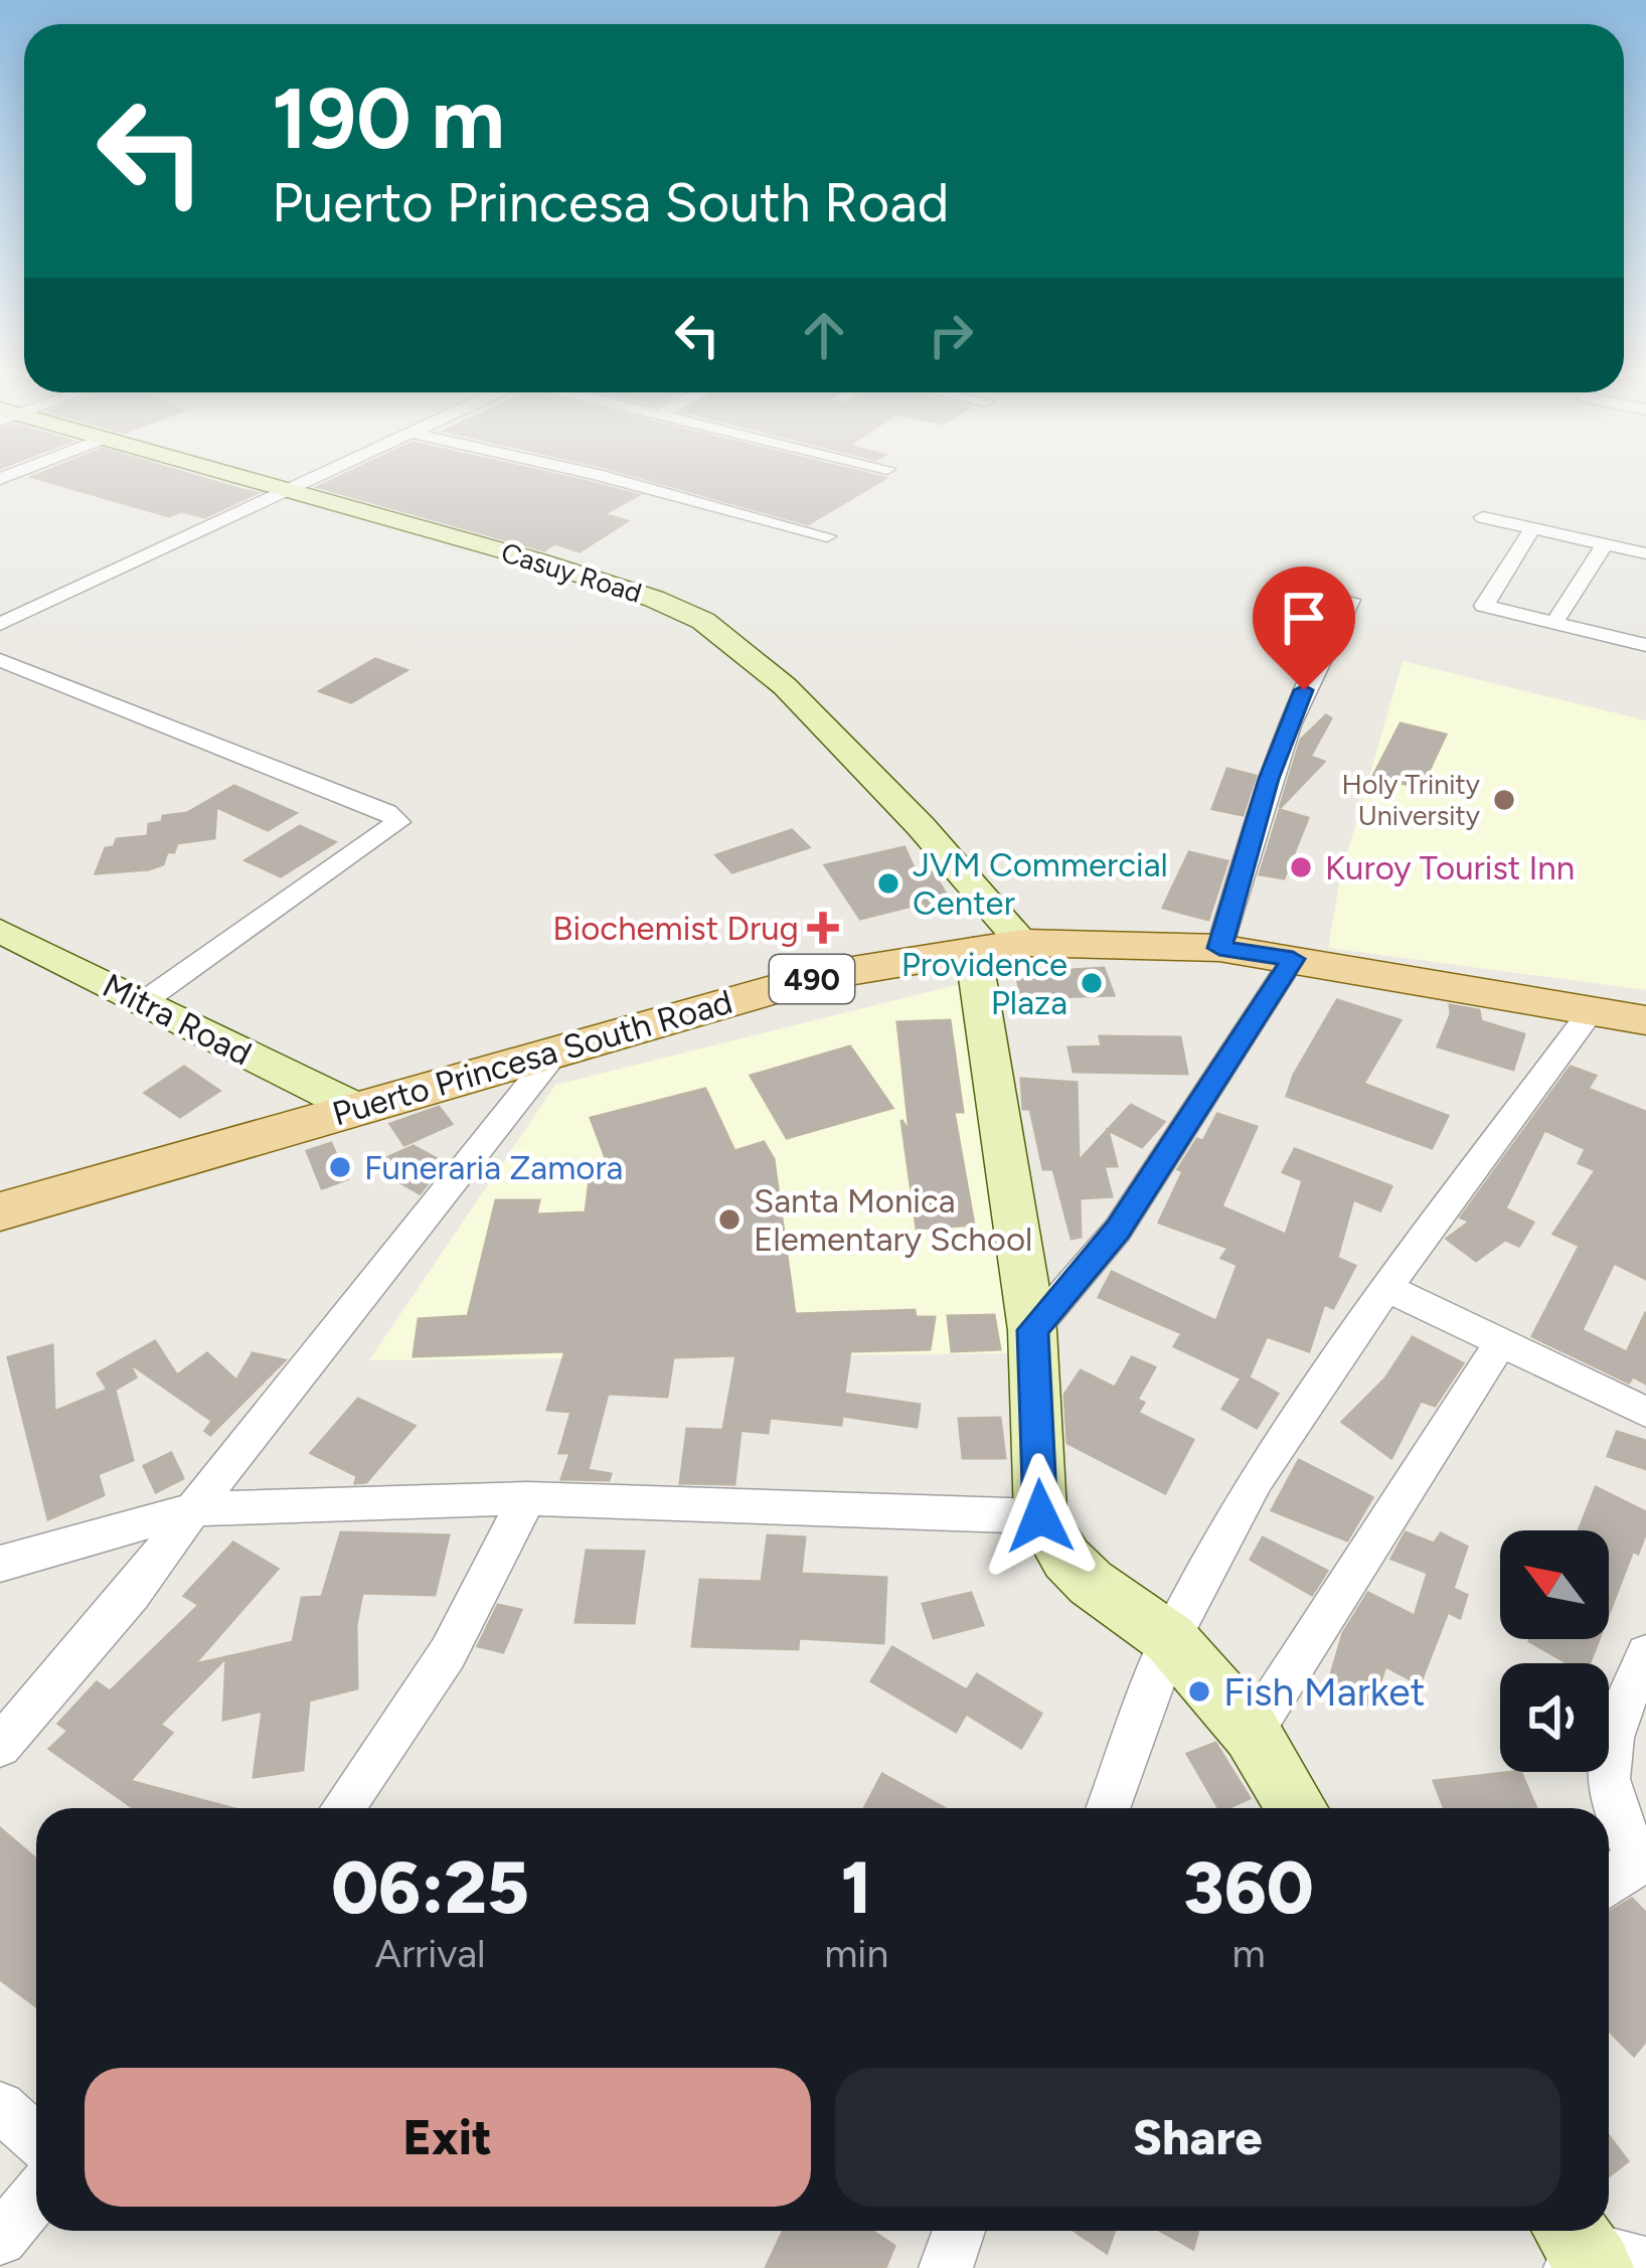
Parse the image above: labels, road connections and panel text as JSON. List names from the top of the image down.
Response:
{
  "streets": {
    "main road": ["490", "Puerto Princesa South Road"],
    "street": ["Casuy Road", "Mitra Road"]
  },
  "crossings": [
    ["Casuy Road", "Puerto Princesa South Road"],
    ["Mitra Road", "Puerto Princesa South Road"]
  ],
  "places": {
    "other": [
      "Holy Trinity University",
      "Kuroy Tourist Inn",
      "JVM Commercial Center",
      "Providence Plaza",
      "Funeraria Zamora",
      "Santa Monica Elementary School",
      "Fish Market"
    ],
    "health": ["Biochemist Drug"]
  },
  "north": "top left",
  "page": {
    "turn": ["190 m", "Puerto Princesa South Road"],
    "eta": [
      "06:25",
      "Arrival",
      "1",
      "min",
      "360",
      "m"
    ],
    "buttons": ["Exit", "Share"]
  }
}
